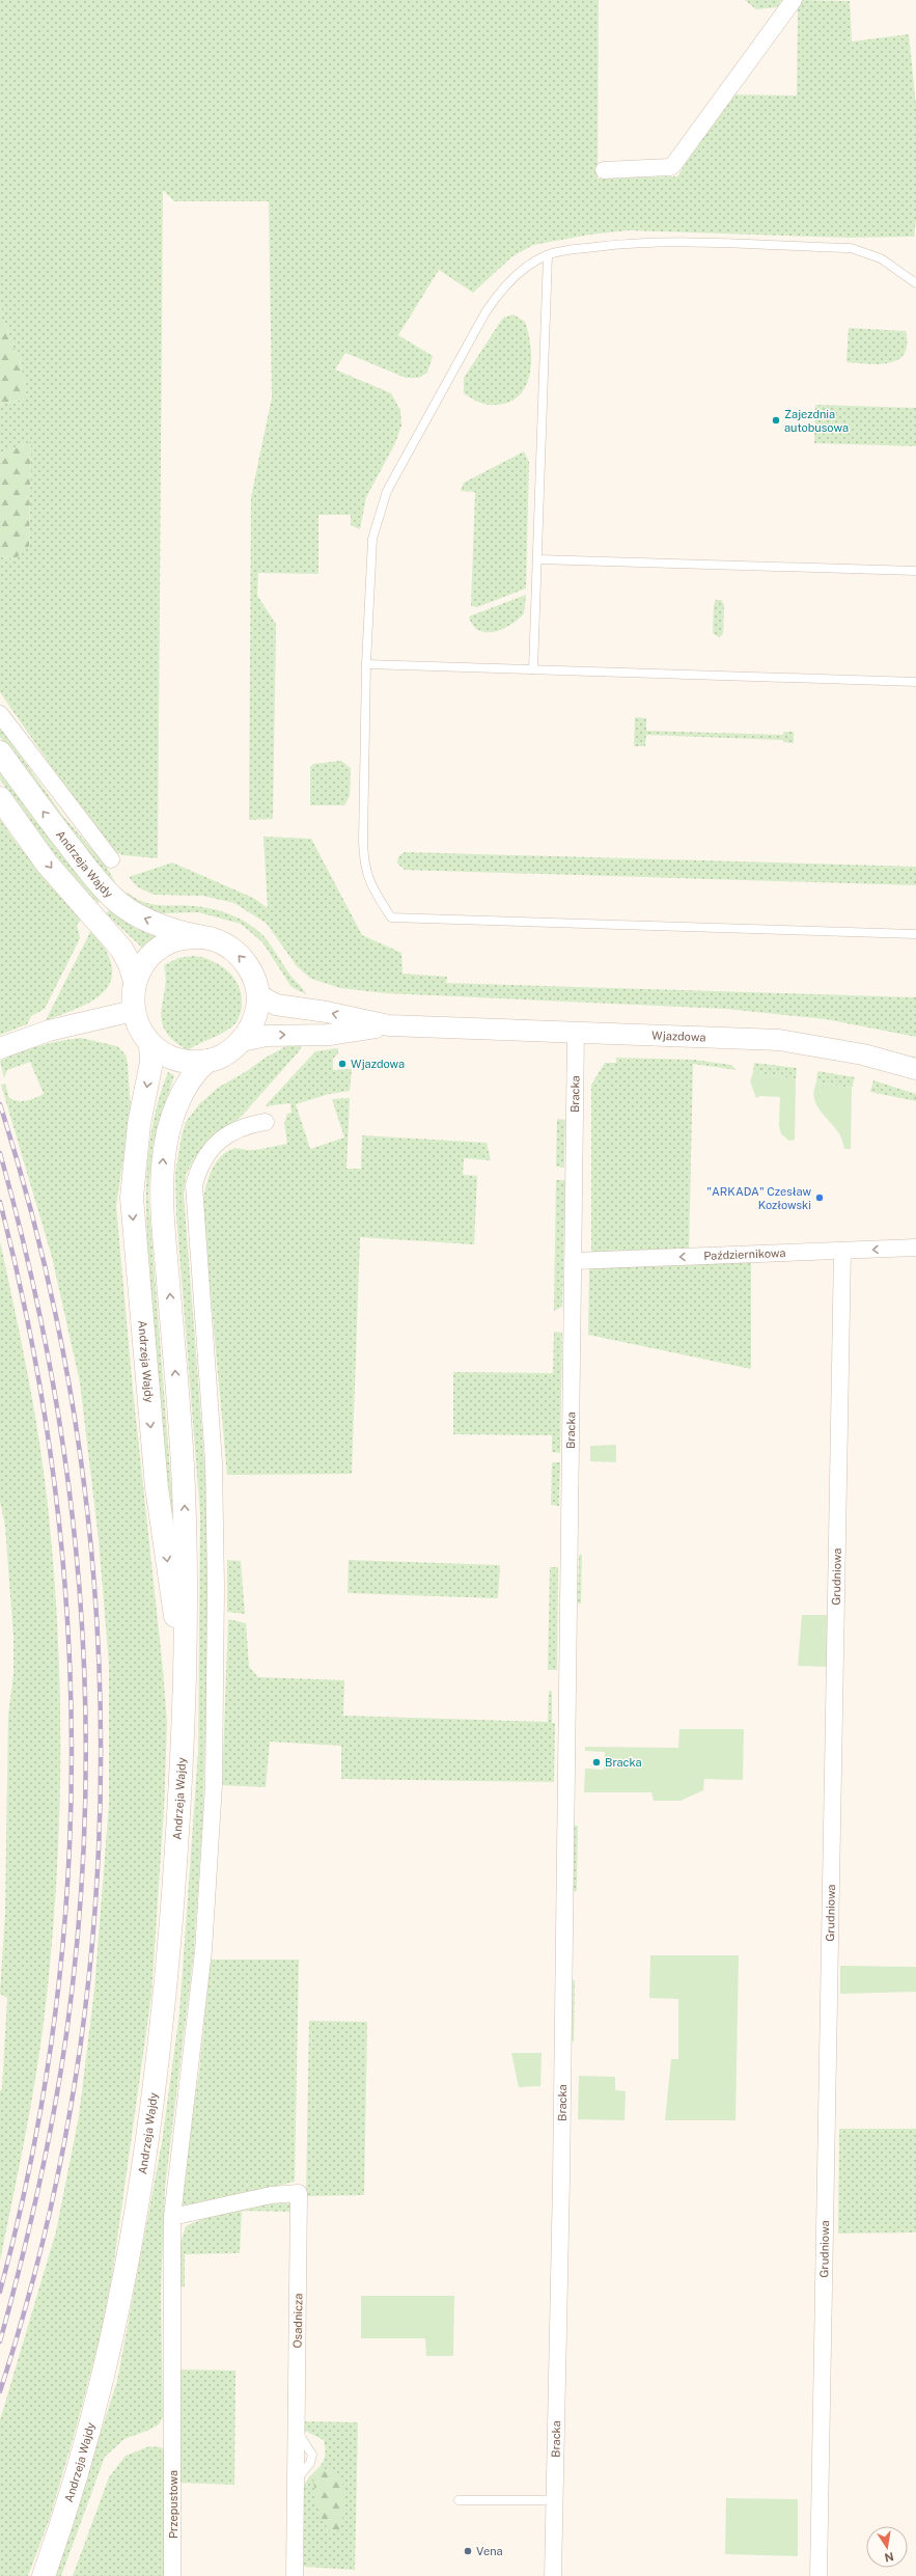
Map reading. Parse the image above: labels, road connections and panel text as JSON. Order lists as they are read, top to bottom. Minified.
{"streets":{"main road":["Andrzeja Wajdy"],"street":["Wjazdowa","Bracka","Październikowa","Grudniowa","Osadnicza","Przepustowa"]},"crossings":[["Andrzeja Wajdy","Wjazdowa"],["Wjazdowa","Bracka"],["Bracka","Październikowa"],["Październikowa","Grudniowa"],["Osadnicza","Przepustowa"]],"one_way":["Październikowa"],"places":["Zajezdnia autobusowa","Wjazdowa","\"ARKADA\" Czesław Kozłowski","Bracka","Vena"],"north":"bottom"}
